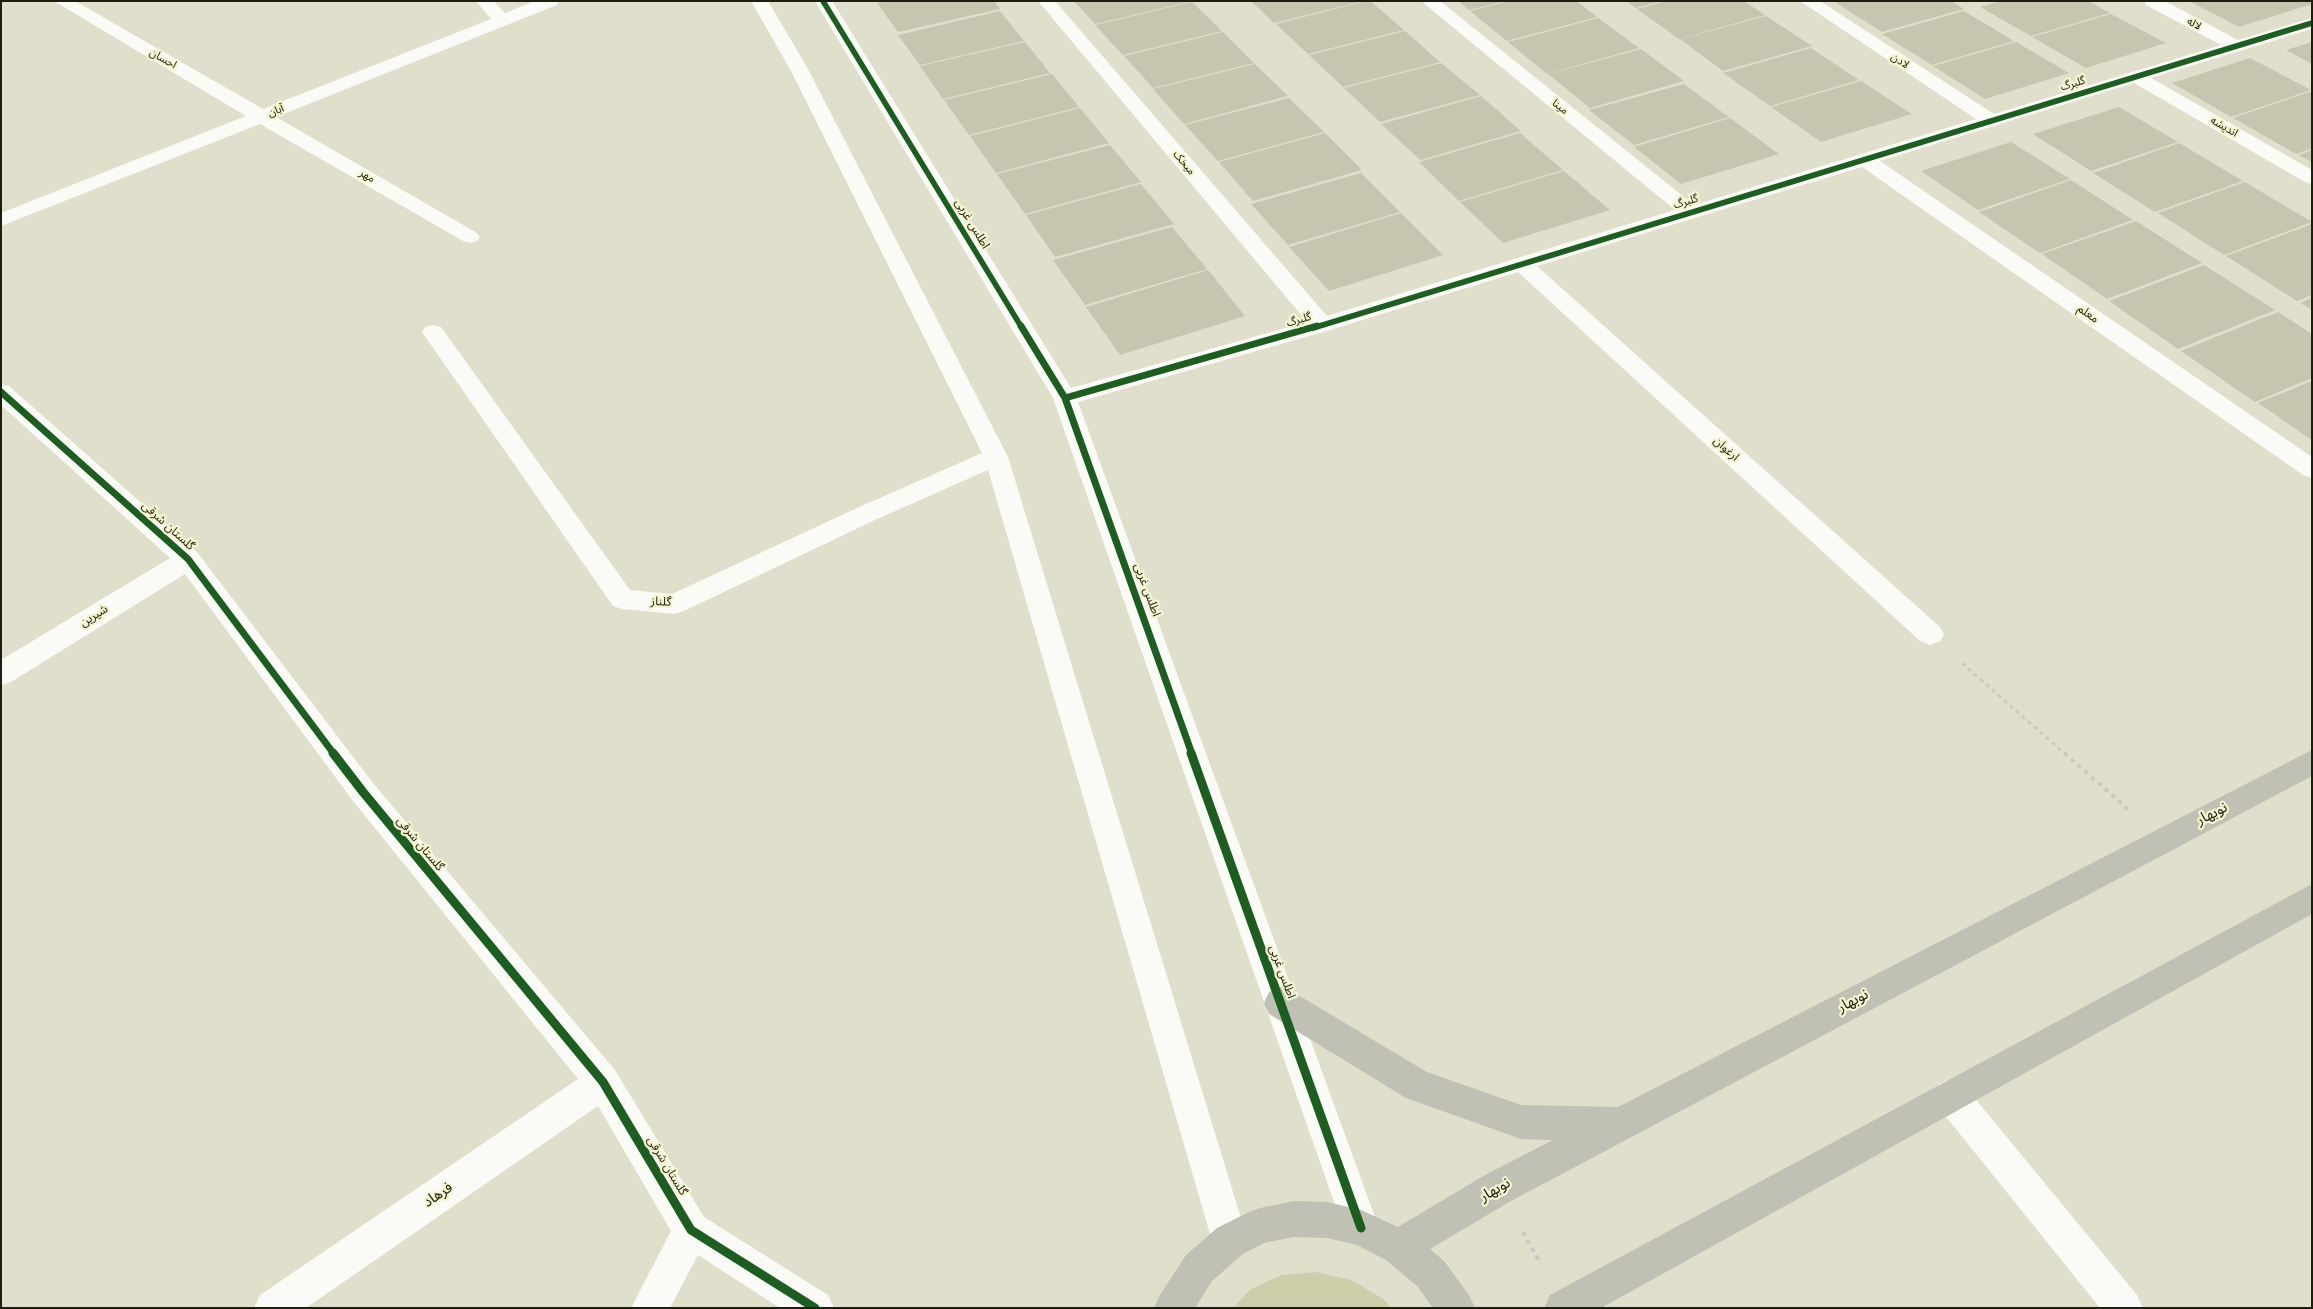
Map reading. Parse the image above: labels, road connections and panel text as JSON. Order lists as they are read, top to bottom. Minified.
{"streets":{"main road":["نوبهار"],"street":["لاله","احسان","لادن","گلبرگ","مینا","آبان","اندیشه","میخک","مهر","اطلس غربی","معلم","ارغوان","گلستان شرقی","گلناز","شیرین","فرهاد"]},"crossings":[["لاله","گلبرگ"],["احسان","آبان"],["احسان","مهر"],["لادن","گلبرگ"],["گلبرگ","مینا"],["گلبرگ","اندیشه"],["گلبرگ","میخک"],["گلبرگ","اطلس غربی"],["گلبرگ","معلم"],["گلبرگ","ارغوان"],["آبان","مهر"],["گلستان شرقی","شیرین"],["گلستان شرقی","فرهاد"]]}
